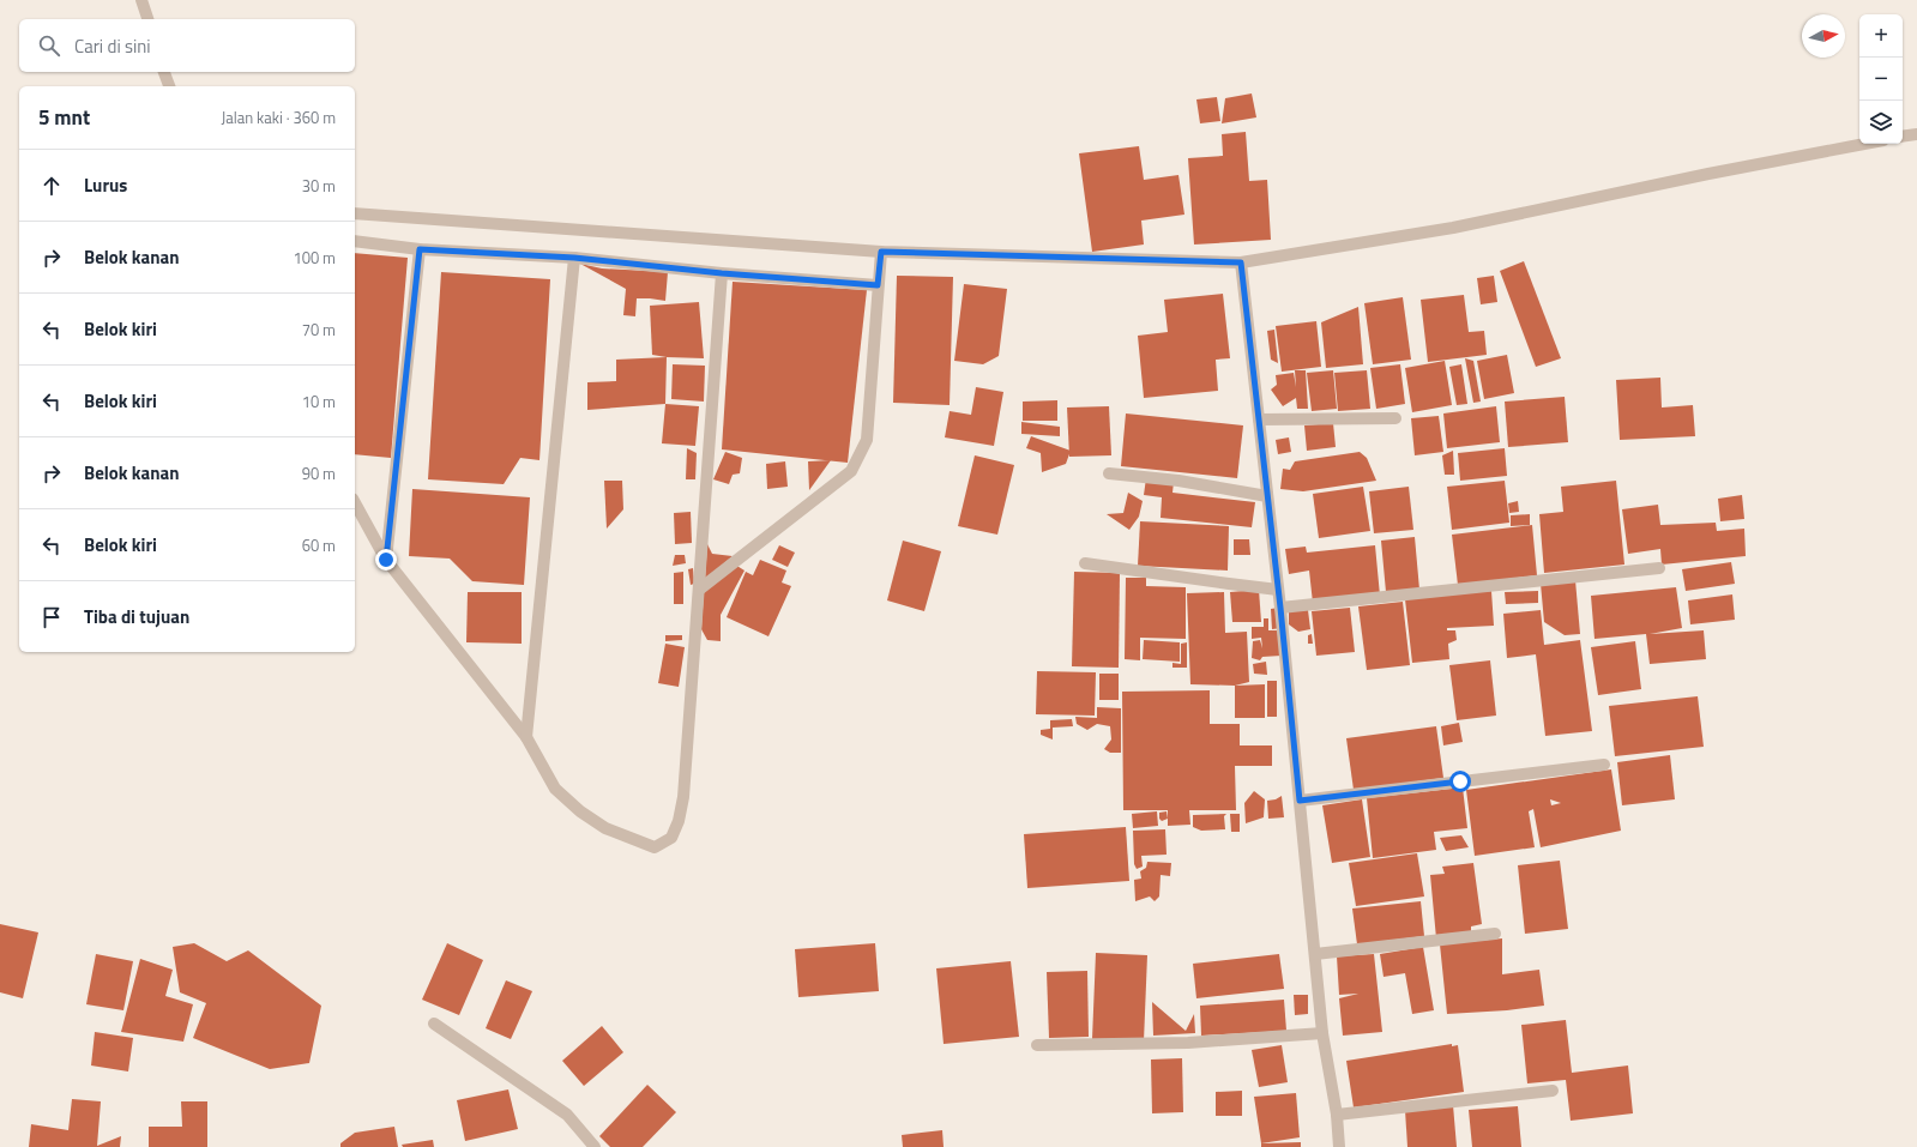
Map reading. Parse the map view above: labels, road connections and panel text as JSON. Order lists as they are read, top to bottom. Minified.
{"north":"right","page":{"map_buttons":["+","−"],"search":"Cari di sini","heading":["5 mnt","Jalan kaki · 360 m"],"list":[["Lurus","30 m"],["Belok kanan","100 m"],["Belok kiri","70 m"],["Belok kiri","10 m"],["Belok kanan","90 m"],["Belok kiri","60 m"],"Tiba di tujuan"]}}
